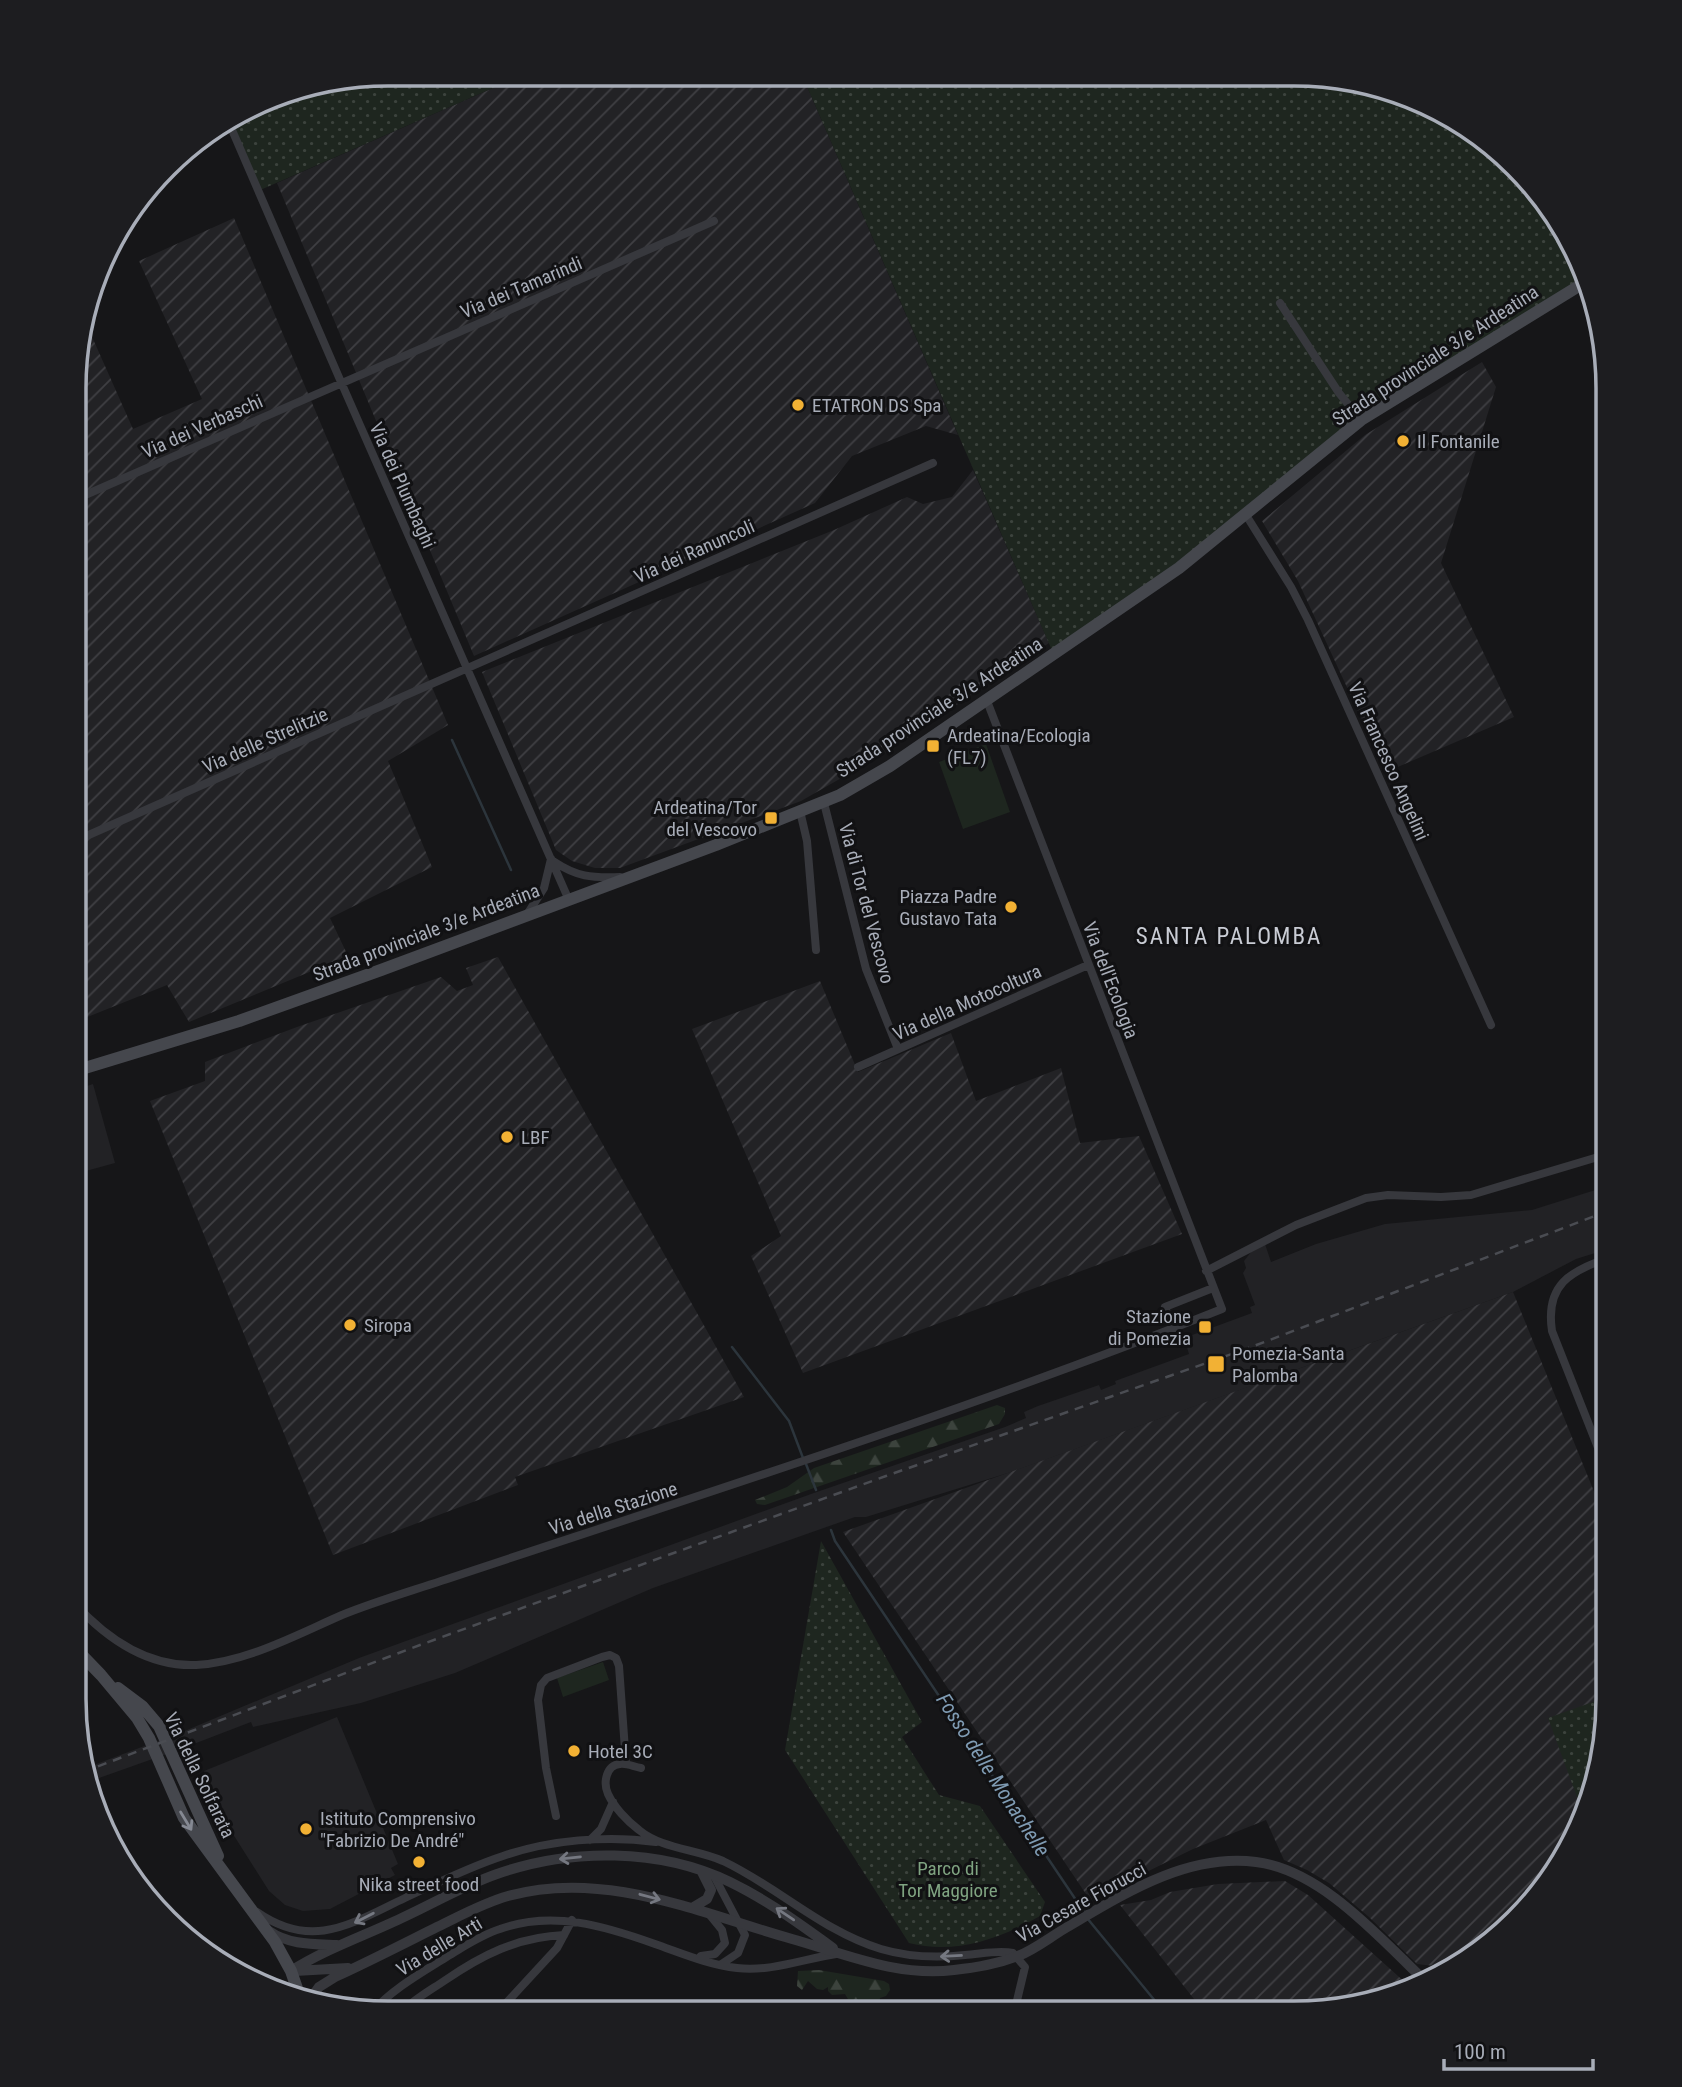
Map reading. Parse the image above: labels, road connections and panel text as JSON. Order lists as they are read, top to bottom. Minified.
{"streets":{"main road":["Strada provinciale 3/e Ardeatina","Via della Solfarata"],"street":["Via dei Tamarindi","Via dei Verbaschi","Via dei Plumbaghi","Via dei Ranuncoli","Via delle Strelitzie","Via Francesco Angelini","Via di Tor del Vescovo","Via dell'Ecologia","Via della Motocoltura","Via della Stazione","Via Cesare Fiorucci","Via delle Arti"]},"crossings":[["Via dei Tamarindi","Via dei Verbaschi"],["Via dei Tamarindi","Via dei Plumbaghi"],["Strada provinciale 3/e Ardeatina","Via dei Plumbaghi"],["Strada provinciale 3/e Ardeatina","Via Francesco Angelini"],["Strada provinciale 3/e Ardeatina","Via di Tor del Vescovo"],["Strada provinciale 3/e Ardeatina","Via dell'Ecologia"],["Via dei Verbaschi","Via dei Plumbaghi"],["Via dei Plumbaghi","Via dei Ranuncoli"],["Via dei Plumbaghi","Via delle Strelitzie"],["Via dei Ranuncoli","Via delle Strelitzie"],["Via di Tor del Vescovo","Via della Motocoltura"],["Via dell'Ecologia","Via della Motocoltura"],["Via della Solfarata","Via Cesare Fiorucci"],["Via Cesare Fiorucci","Via delle Arti"]],"districts":["SANTA PALOMBA"],"water":["Fosso delle Monachelle"],"parks":["Parco di Tor Maggiore"],"places":{"other":["ETATRON DS Spa","Il Fontanile","Piazza Padre Gustavo Tata","LBF","Siropa","Hotel 3C","Istituto Comprensivo \"Fabrizio De André\"","Nika street food"],"transit":["Ardeatina/Ecologia (FL7)","Ardeatina/Tor del Vescovo","Stazione di Pomezia","Pomezia-Santa Palomba"]},"scale_bar":"100 m"}
